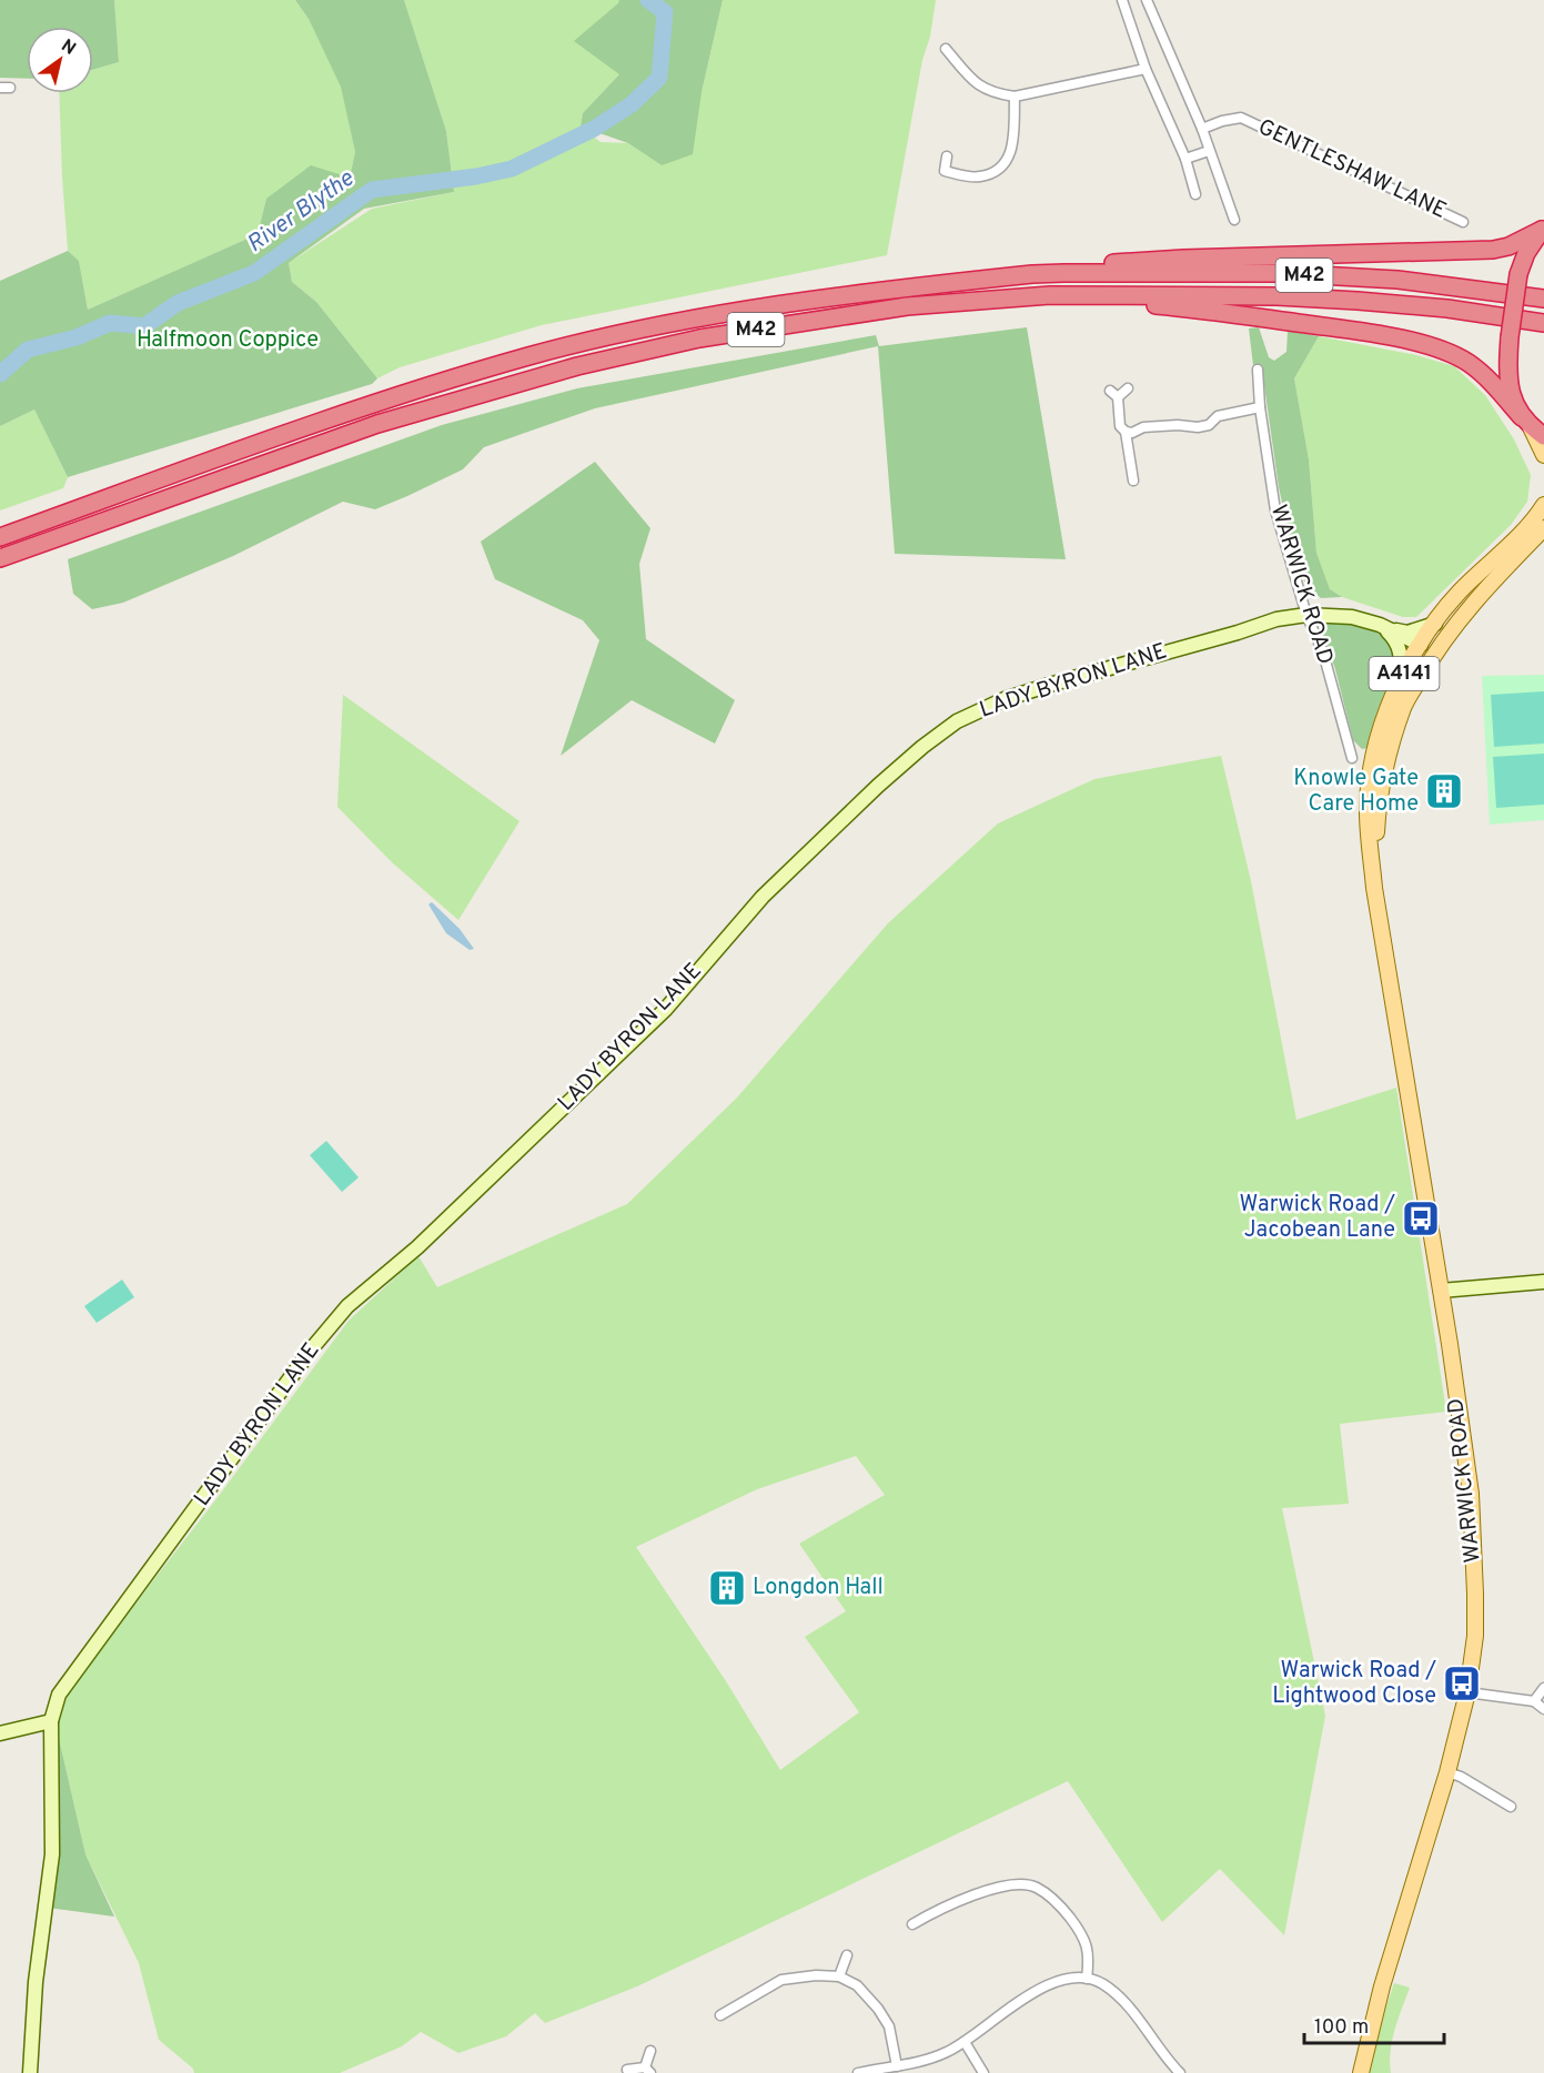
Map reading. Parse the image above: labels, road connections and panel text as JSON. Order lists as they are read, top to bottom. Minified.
{"streets":{"highway":["M42"],"main road":["WARWICK ROAD","A4141"],"street":["GENTLESHAW LANE","LADY BYRON LANE"]},"crossings":[["WARWICK ROAD","A4141"],["WARWICK ROAD","LADY BYRON LANE"],["A4141","LADY BYRON LANE"]],"water":["River Blythe"],"parks":["Halfmoon Coppice"],"places":{"building":["Knowle Gate Care Home","Longdon Hall"],"bus stop":["Warwick Road / Jacobean Lane","Warwick Road / Lightwood Close"]},"scale_bar":"100 m","north":"top right"}
